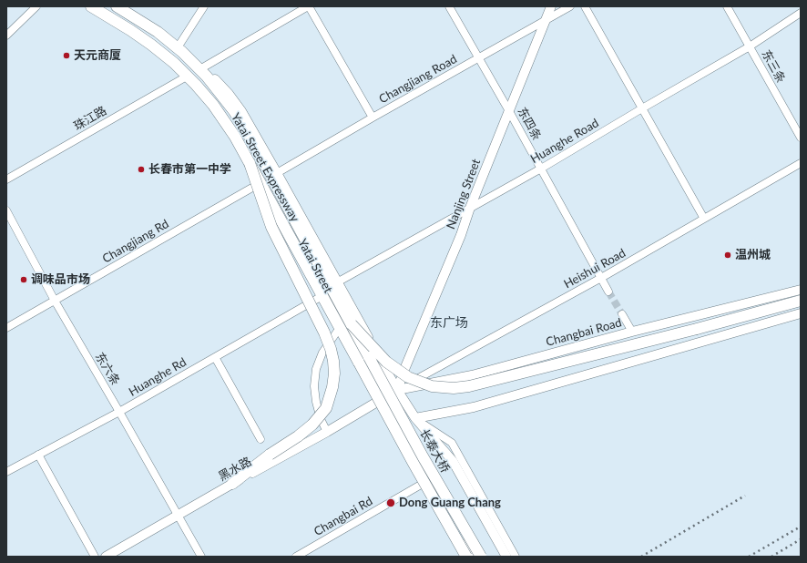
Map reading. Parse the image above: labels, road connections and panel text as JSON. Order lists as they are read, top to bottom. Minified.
{"streets":{"highway":["Yatai Street Expressway","长泰大桥"],"main road":["Nanjing Street","Yatai Street","Changbai Road","黑水路"],"street":["东三条","Changjiang Road","珠江路","东四条","Huanghe Road","Changjiang Rd","Heishui Road","东六条","Huanghe Rd","Changbai Rd"]},"crossings":[["东三条","Huanghe Road"],["Changjiang Road","东四条"],["Changjiang Road","Nanjing Street"],["Changjiang Road","Yatai Street"],["珠江路","Yatai Street"],["东四条","Huanghe Road"],["东四条","Nanjing Street"],["东四条","Heishui Road"],["Huanghe Road","Nanjing Street"],["Huanghe Road","Yatai Street"],["Yatai Street Expressway","长泰大桥"],["Nanjing Street","Yatai Street"],["Nanjing Street","Heishui Road"],["Nanjing Street","Changbai Road"],["Changjiang Rd","Yatai Street"],["Changjiang Rd","东六条"],["Yatai Street","Heishui Road"],["Yatai Street","Changbai Road"],["Yatai Street","Huanghe Rd"],["Yatai Street","黑水路"],["Heishui Road","Changbai Road"],["Changbai Road","黑水路"],["东六条","Huanghe Rd"],["东六条","黑水路"]],"districts":["东广场"],"places":["天元商厦","长春市第一中学","温州城","调味品市场","Dong Guang Chang"]}
